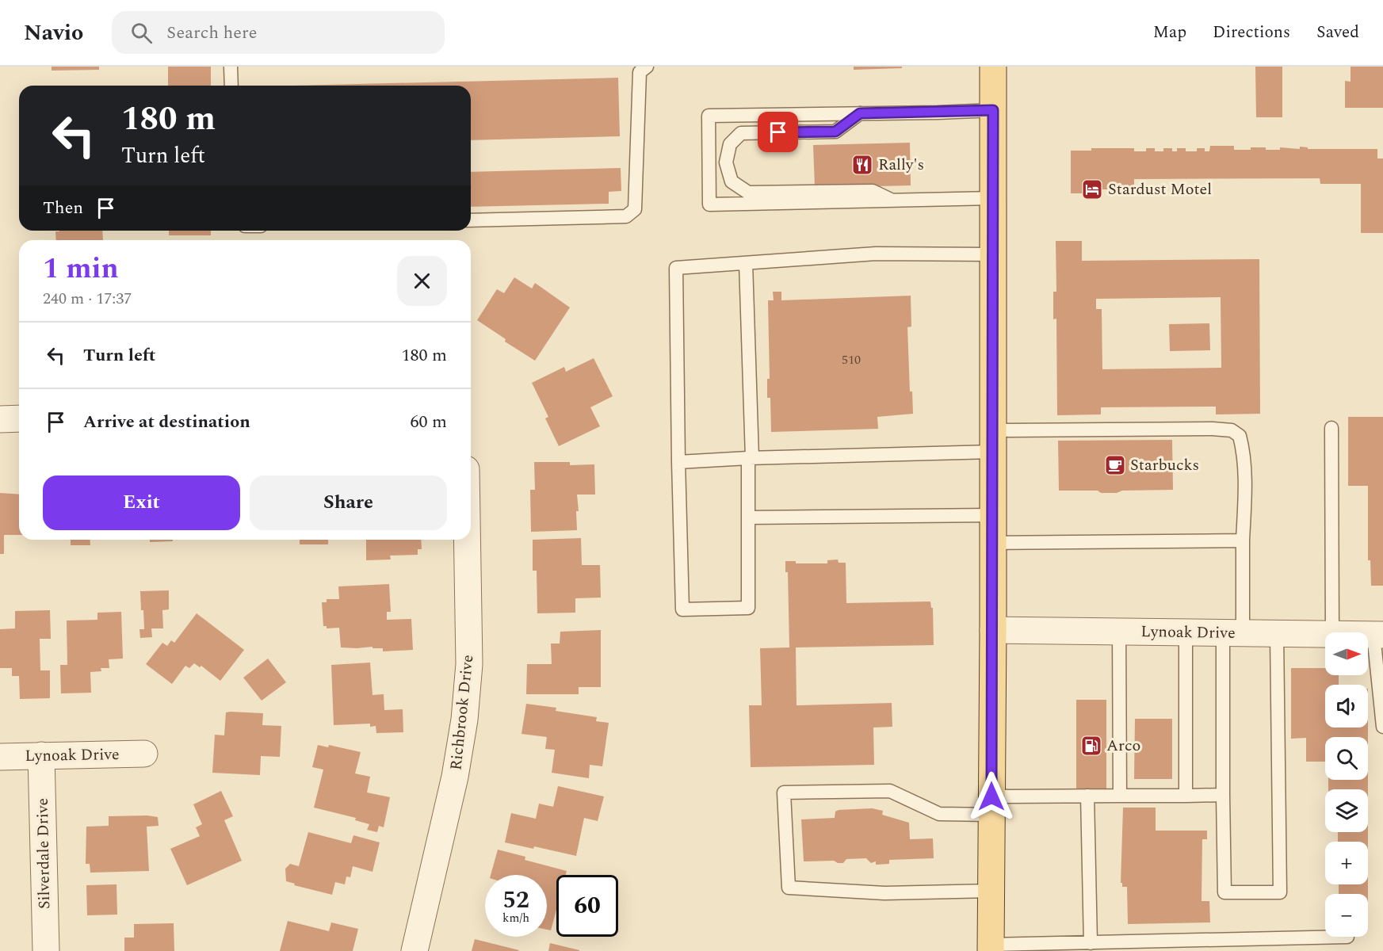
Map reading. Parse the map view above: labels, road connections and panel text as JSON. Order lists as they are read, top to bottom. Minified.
{"streets":{"street":["Lynoak Drive","Richbrook Drive","Silverdale Drive"]},"crossings":[["Lynoak Drive","Silverdale Drive"]],"places":{"restaurant":["Rally's"],"hotel":["Stardust Motel"],"cafe":["Starbucks"],"fuel station":["Arco"]},"house_numbers":["510"],"north":"right","page":{"header":"Navio","search":"Search here","nav":["Map","Directions","Saved"],"turn":["180 m","Turn left"],"then":"Then","heading":["1 min","240 m · 17:37"],"list":[{"name":"Turn left","value":"180 m"},{"name":"Arrive at destination","value":"60 m"}],"buttons":["Exit","Share"],"map_buttons":["+","−"],"speed":"52 km/h","limit":"60"}}
